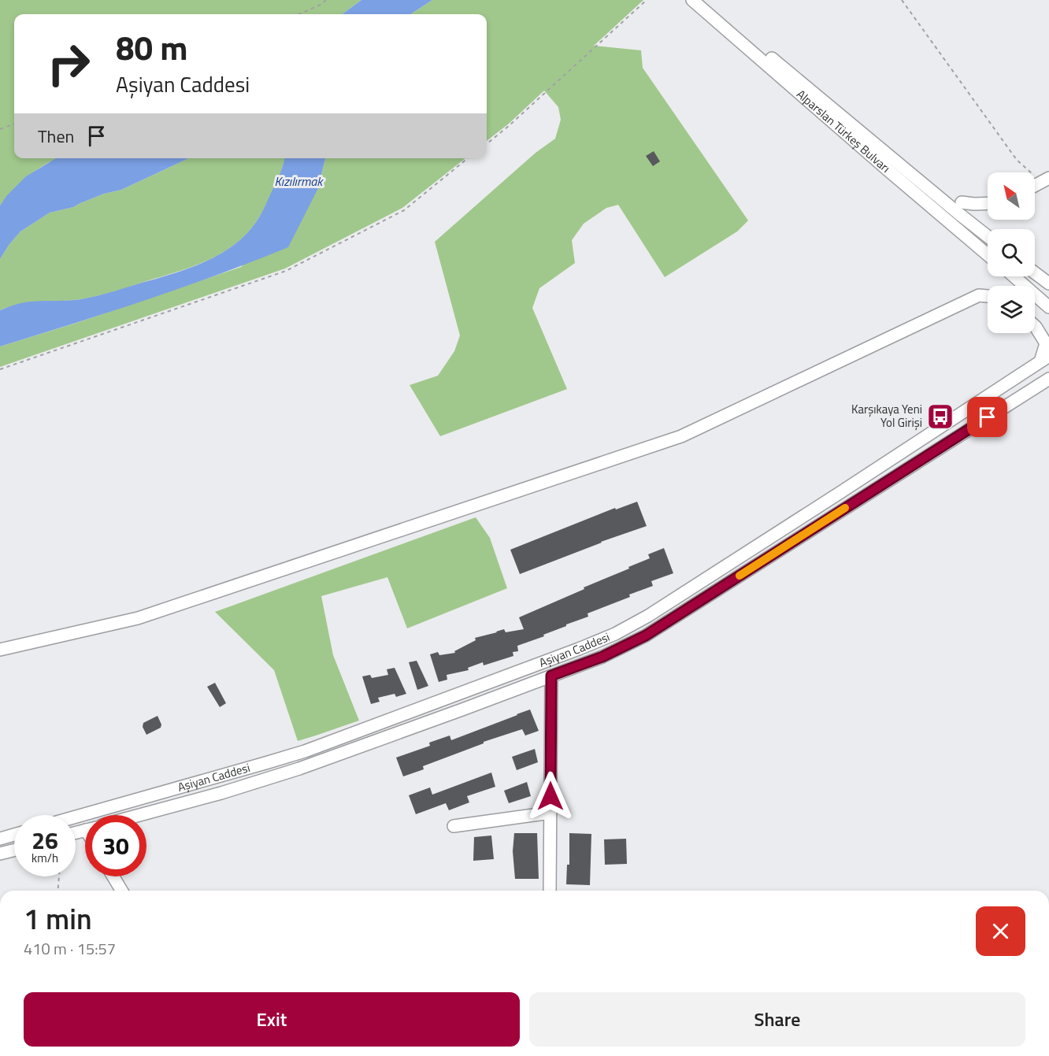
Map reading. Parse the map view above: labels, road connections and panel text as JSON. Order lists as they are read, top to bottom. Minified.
{"streets":{"street":["Alparslan Türkeş Bulvarı","Aşiyan Caddesi"]},"water":["Kızılırmak"],"places":{"bus stop":["Karşıkaya Yeni Yol Girişi"]},"north":"top left","page":{"turn":["80 m","Aşiyan Caddesi"],"then":"Then","speed":"26 km/h","limit":"30","heading":["1 min","410 m · 15:57"],"buttons":["Exit","Share"]}}
